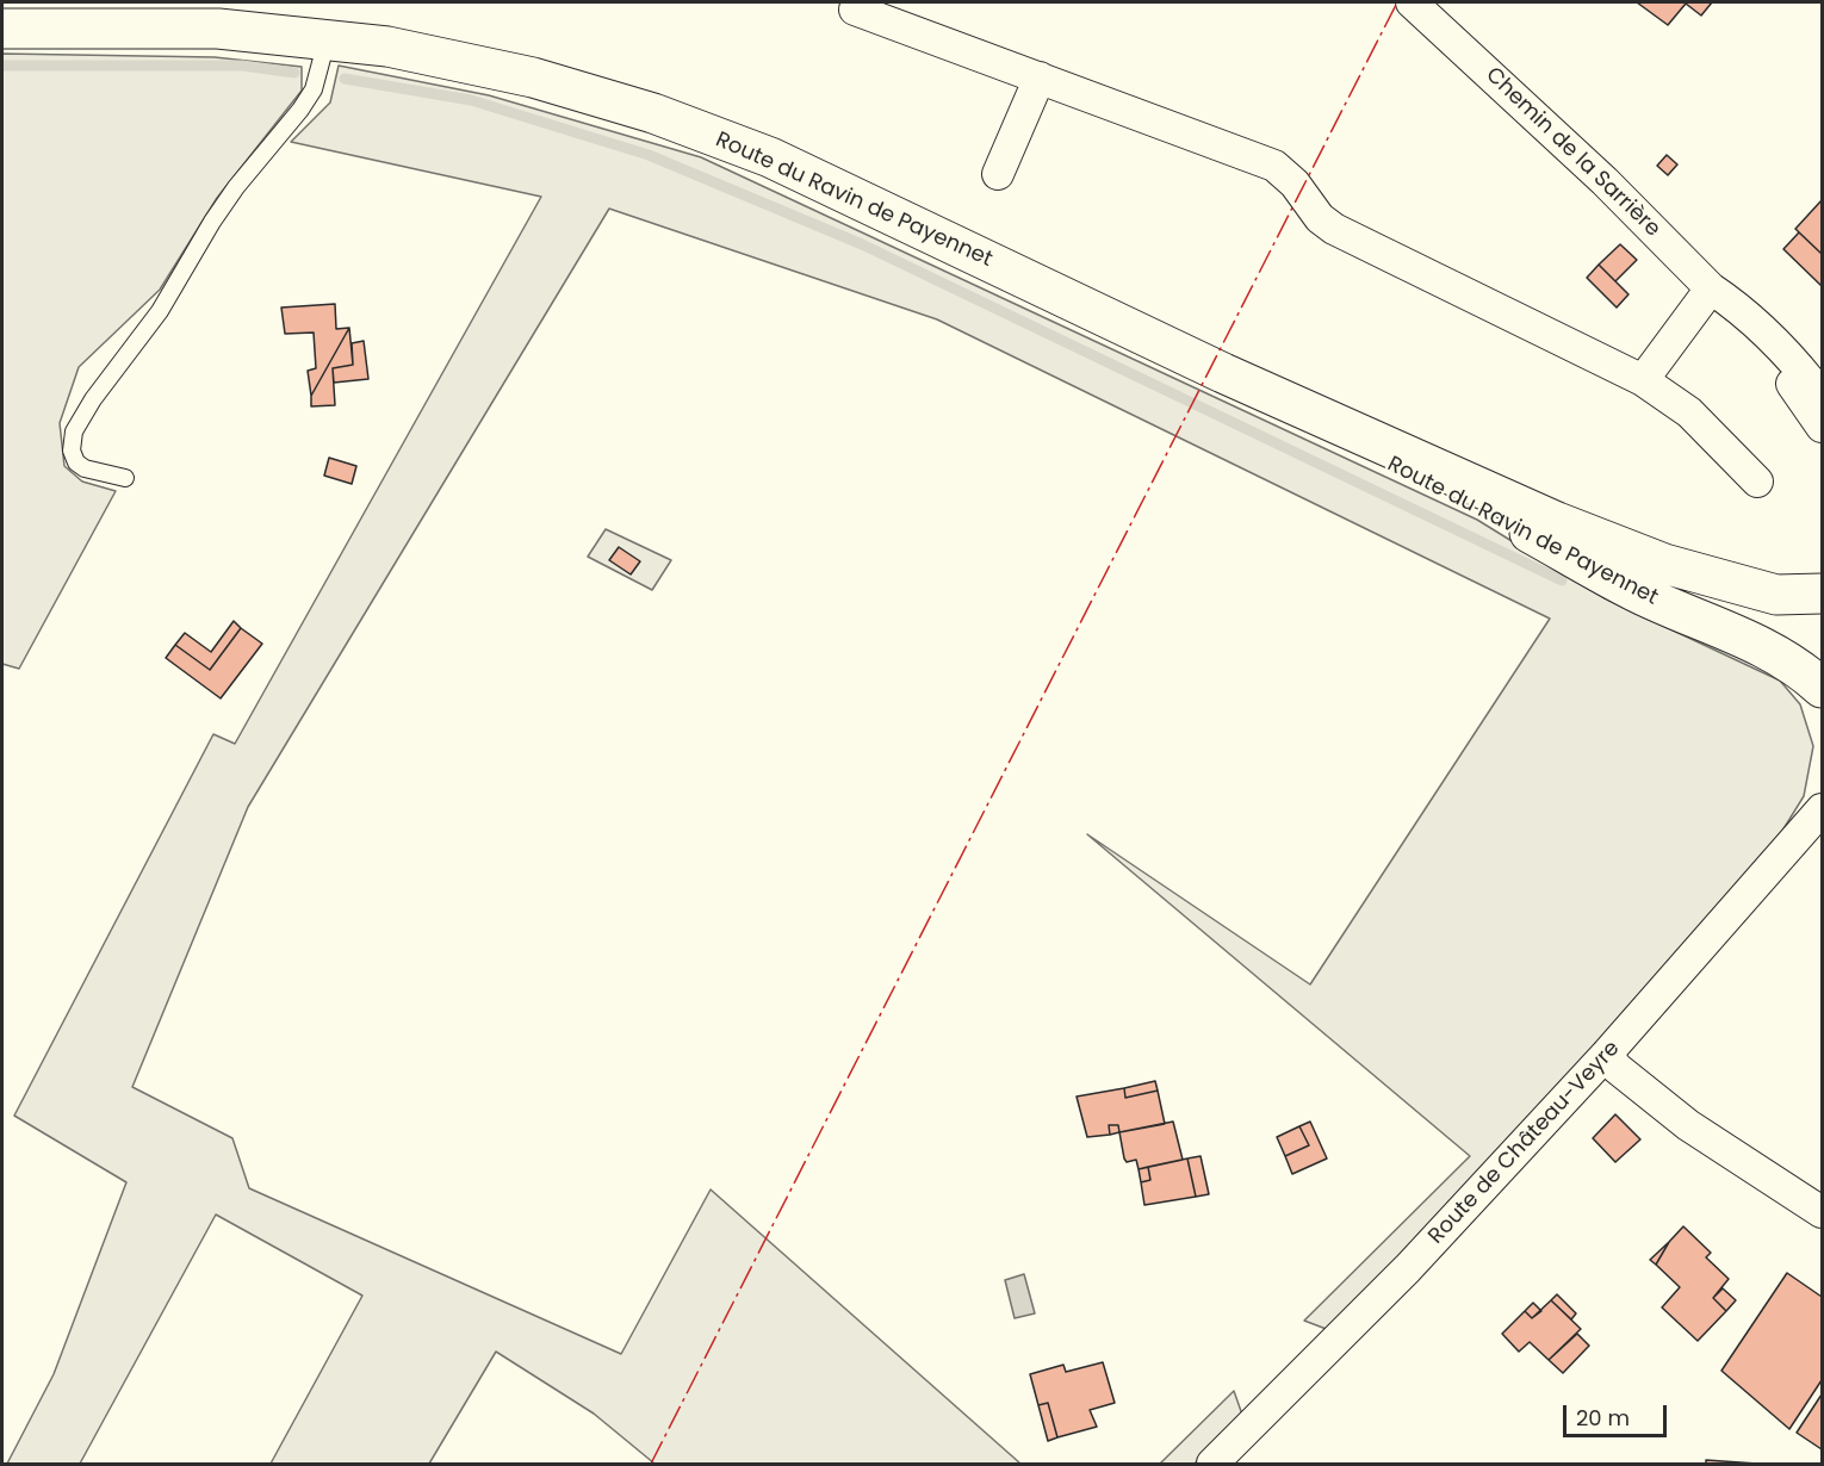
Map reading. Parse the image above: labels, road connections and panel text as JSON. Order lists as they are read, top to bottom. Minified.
{"streets":{"street":["Chemin de la Sarrière","Route du Ravin de Payennet","Route de Château-Veyre"]},"scale_bar":"20 m"}
